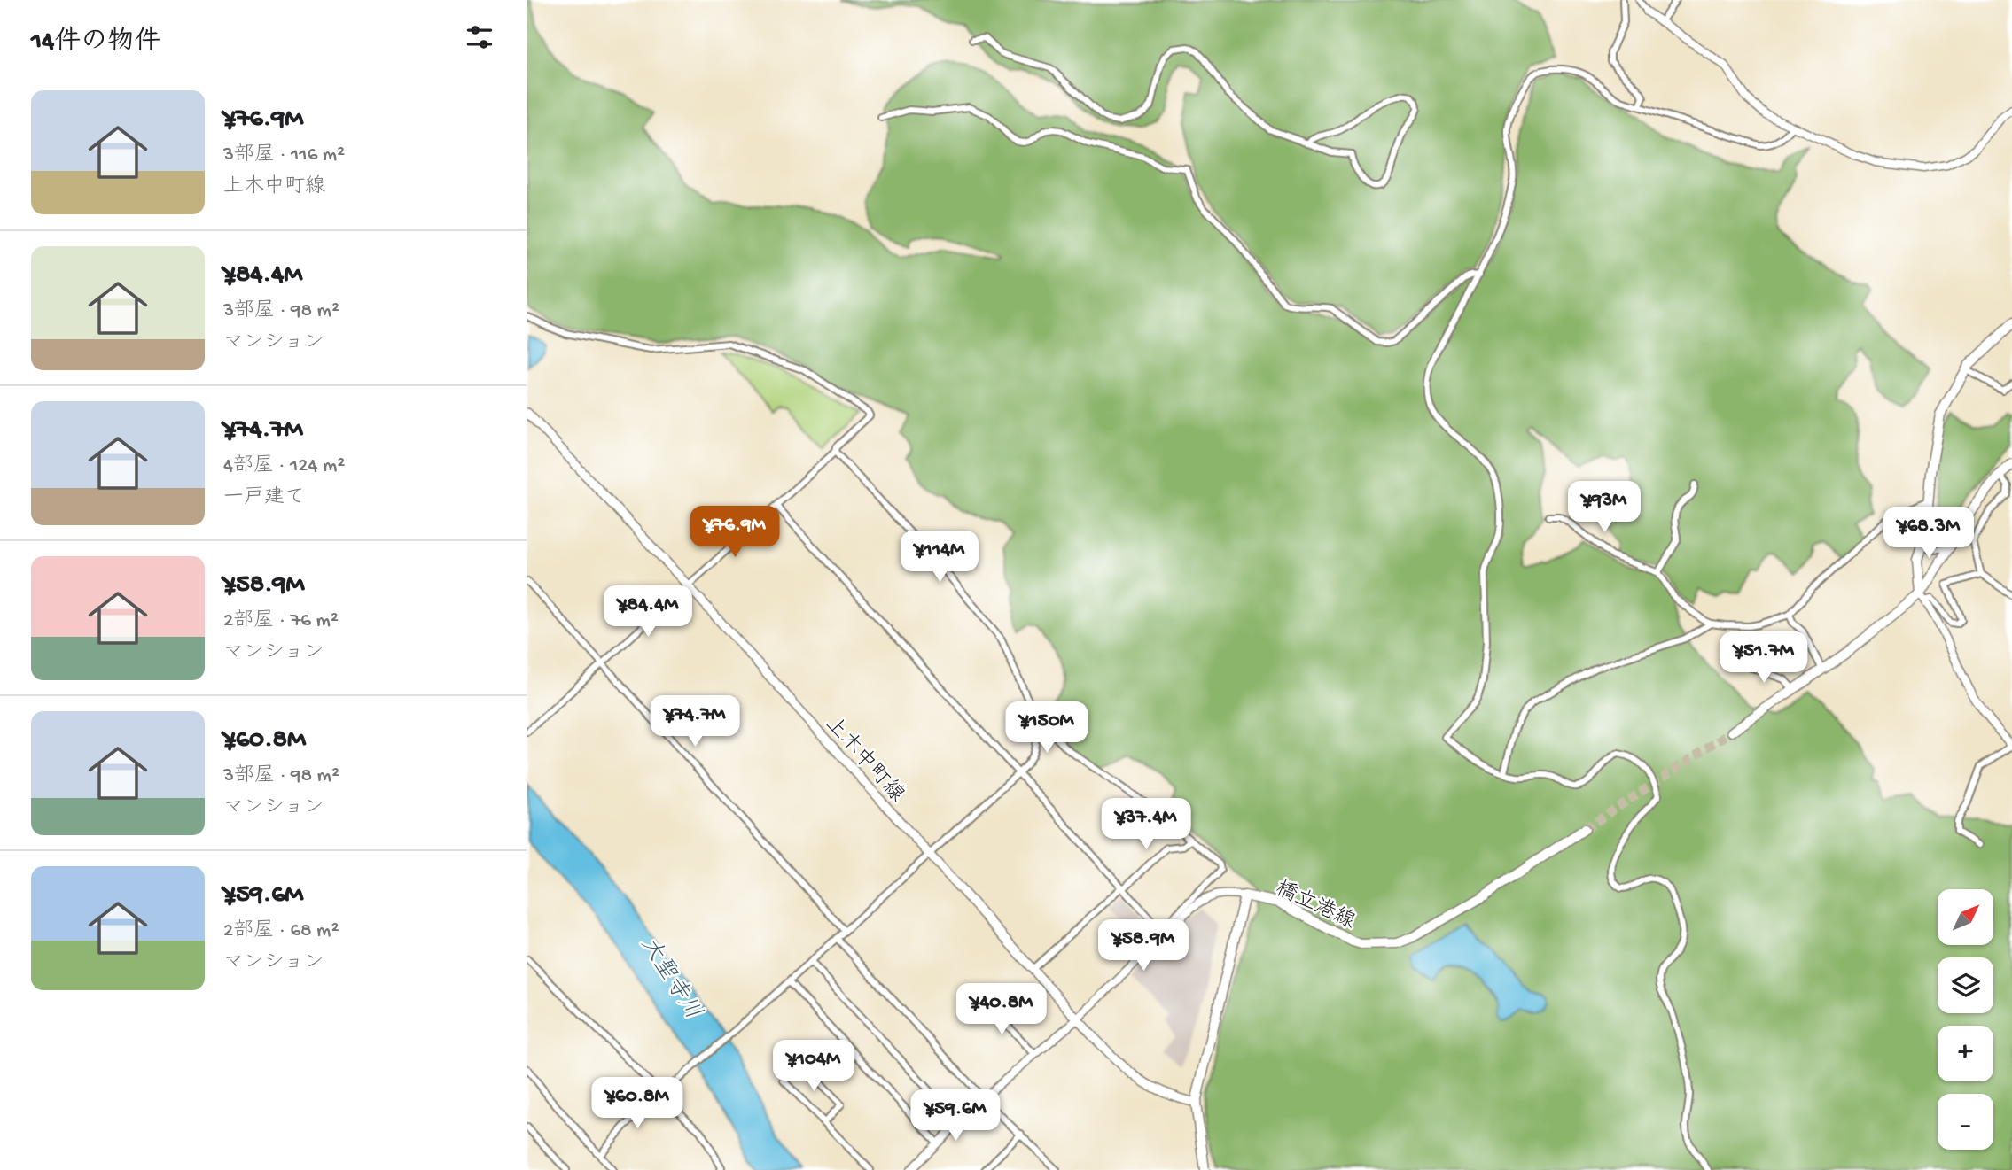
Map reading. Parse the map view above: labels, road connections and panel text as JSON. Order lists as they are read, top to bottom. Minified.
{"streets":{"main road":["上木中町線","橋立港線"]},"crossings":[["上木中町線","橋立港線"]],"water":["大聖寺川"],"north":"top right","page":{"heading":"14件の物件","list":[{"name":"¥76.9M","note":"3部屋 · 116 m² · 上木中町線"},{"name":"¥84.4M","note":"3部屋 · 98 m² · マンション"},{"name":"¥74.7M","note":"4部屋 · 124 m² · 一戸建て"},{"name":"¥58.9M","note":"2部屋 · 76 m² · マンション"},{"name":"¥60.8M","note":"3部屋 · 98 m² · マンション"},{"name":"¥59.6M","note":"2部屋 · 68 m² · マンション"}],"price":["¥93M","¥76.9M","¥68.3M","¥114M","¥84.4M","¥51.7M","¥74.7M","¥150M","¥37.4M","¥58.9M","¥40.8M","¥104M","¥60.8M","¥59.6M"],"map_buttons":["+","−"]}}
